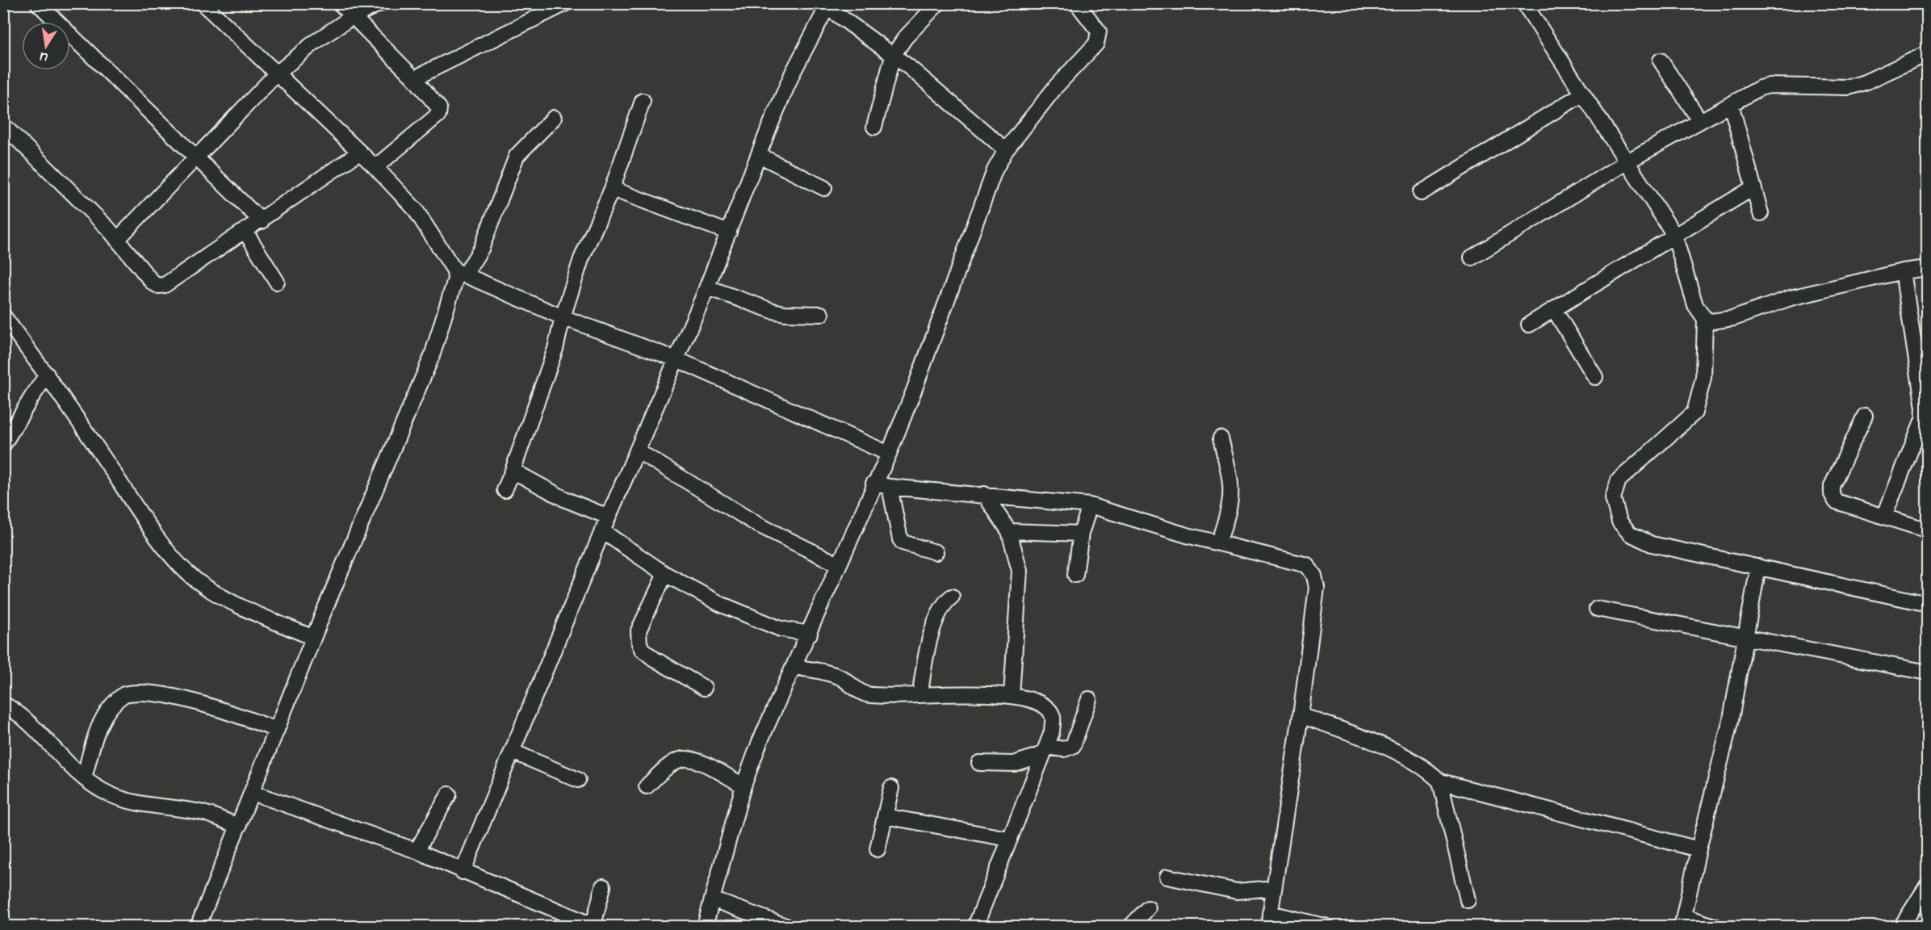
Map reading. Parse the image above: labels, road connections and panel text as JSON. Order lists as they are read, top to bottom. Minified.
{"north":"bottom"}
